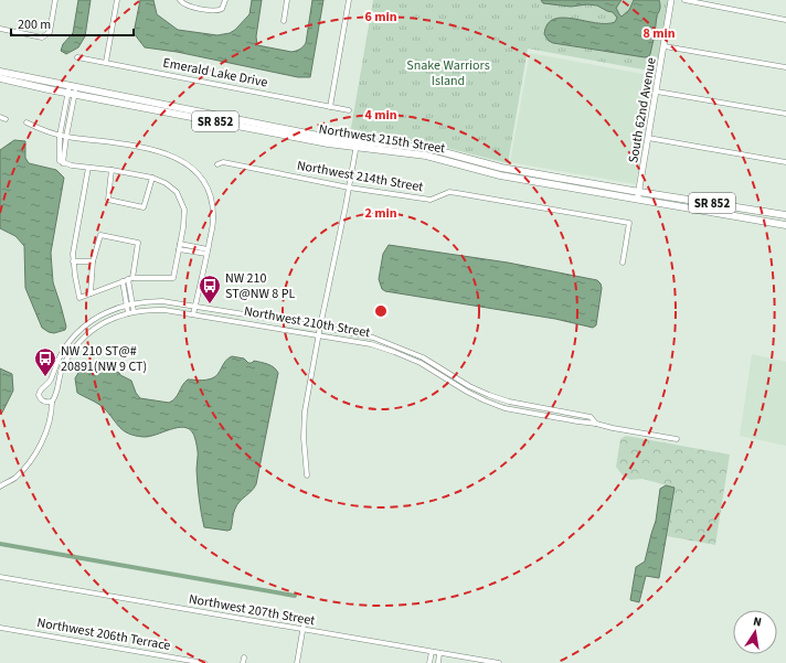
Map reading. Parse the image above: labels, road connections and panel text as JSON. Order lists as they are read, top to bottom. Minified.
{"streets":{"main road":["SR 852","Northwest 215th Street"],"street":["Emerald Lake Drive","South 62nd Avenue","Northwest 214th Street","Northwest 210th Street","Northwest 207th Street","Northwest 206th Terrace"]},"crossings":[["South 62nd Avenue","Northwest 215th Street"]],"parks":["Snake Warriors Island"],"places":{"bus stop":["NW 210 ST@NW 8 PL","NW 210 ST@# 20891(NW 9 CT)"]},"scale_bar":"200 m","north":"top","rings":["6 min","8 min","4 min","2 min"]}
